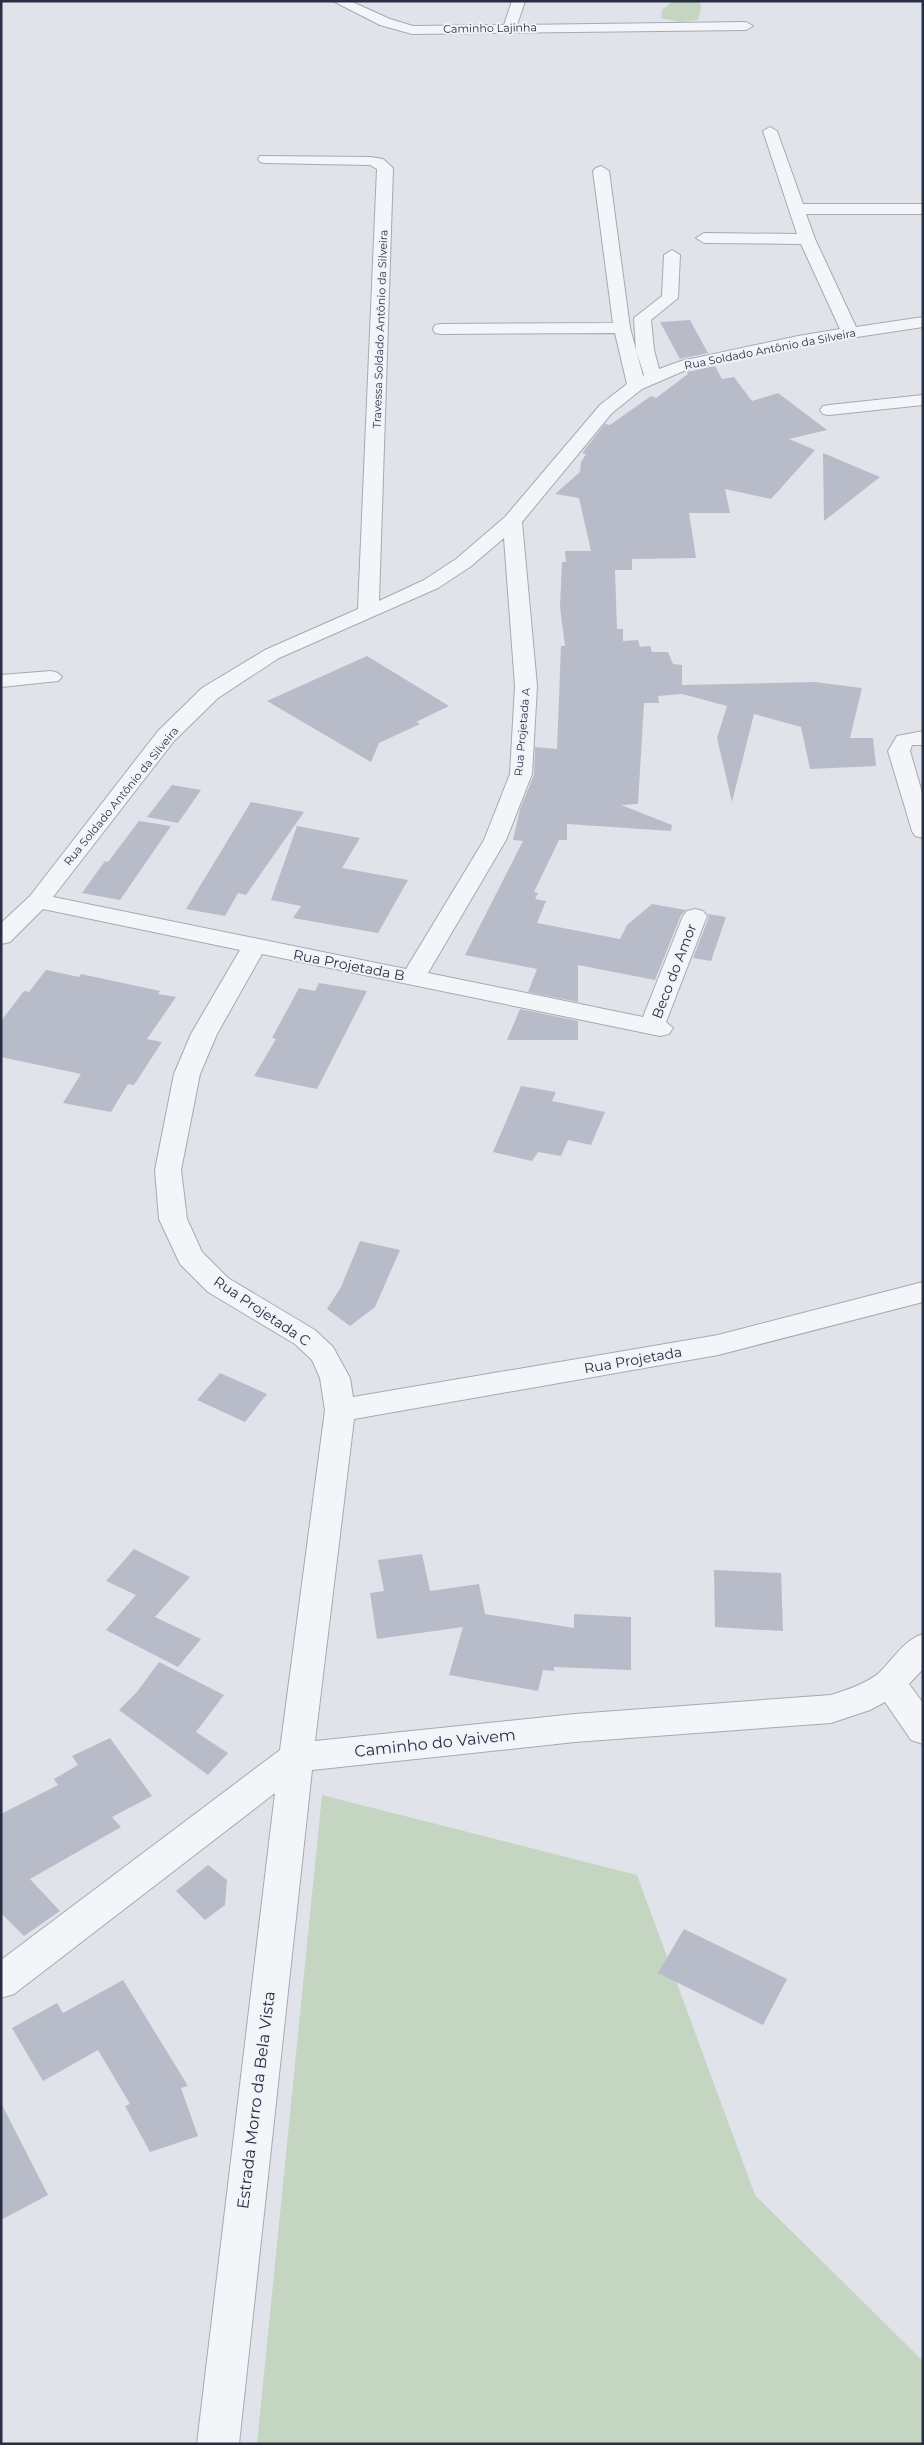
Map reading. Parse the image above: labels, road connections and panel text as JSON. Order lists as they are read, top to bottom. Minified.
{"streets":{"street":["Caminho Lajinha","Travessa Soldado Antônio da Silveira","Rua Soldado Antônio da Silveira","Rua Projetada A","Rua Projetada B","Beco do Amor","Rua Projetada C","Rua Projetada","Caminho do Vaivem","Estrada Morro da Bela Vista"]},"crossings":[["Travessa Soldado Antônio da Silveira","Rua Soldado Antônio da Silveira"],["Rua Soldado Antônio da Silveira","Rua Projetada A"],["Rua Soldado Antônio da Silveira","Rua Projetada B"],["Rua Projetada A","Rua Projetada B"],["Rua Projetada B","Beco do Amor"],["Rua Projetada B","Rua Projetada C"],["Rua Projetada C","Rua Projetada"],["Rua Projetada C","Caminho do Vaivem"],["Rua Projetada C","Estrada Morro da Bela Vista"],["Caminho do Vaivem","Estrada Morro da Bela Vista"]]}
